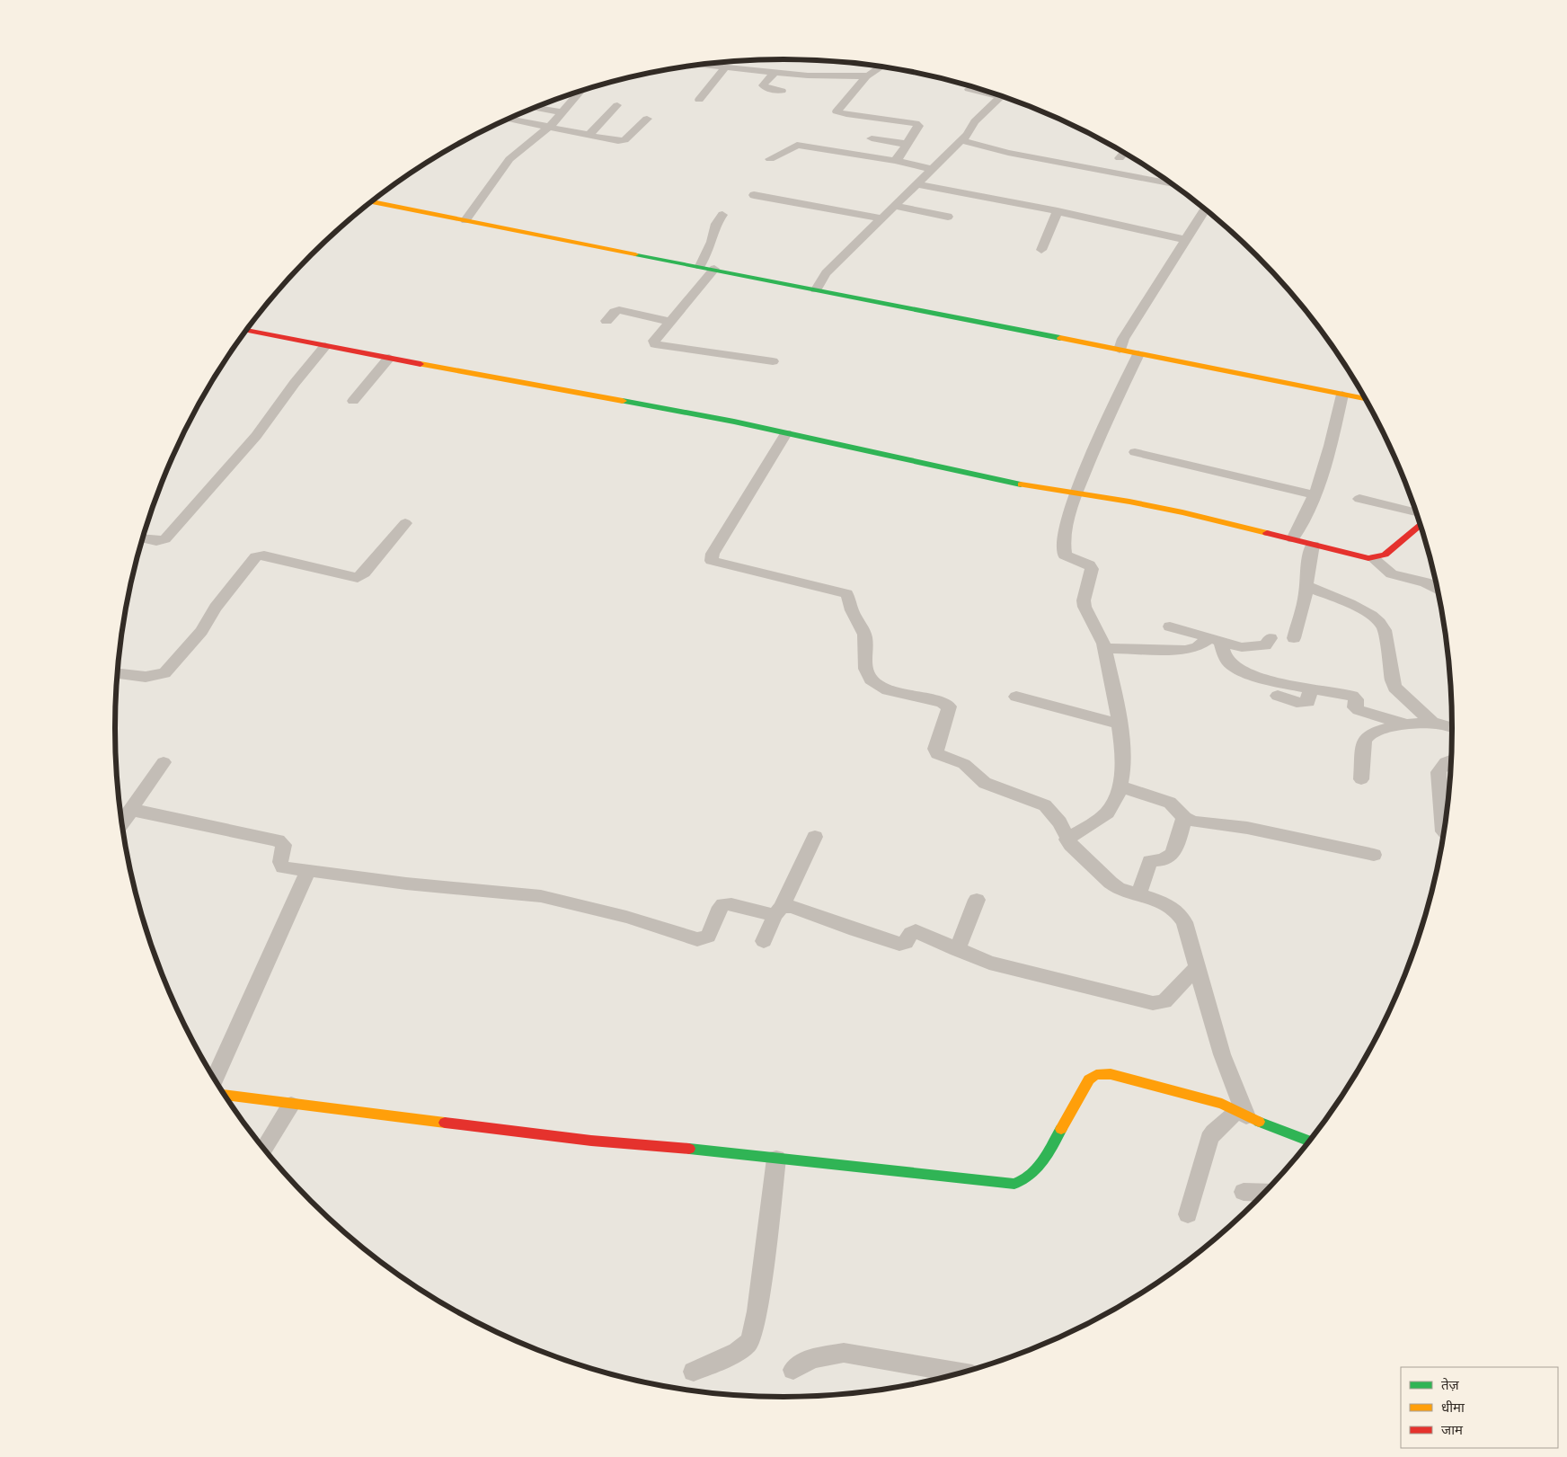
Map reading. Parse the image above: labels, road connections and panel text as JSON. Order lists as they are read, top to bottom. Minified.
{"legend":["तेज़","धीमा","जाम"]}
